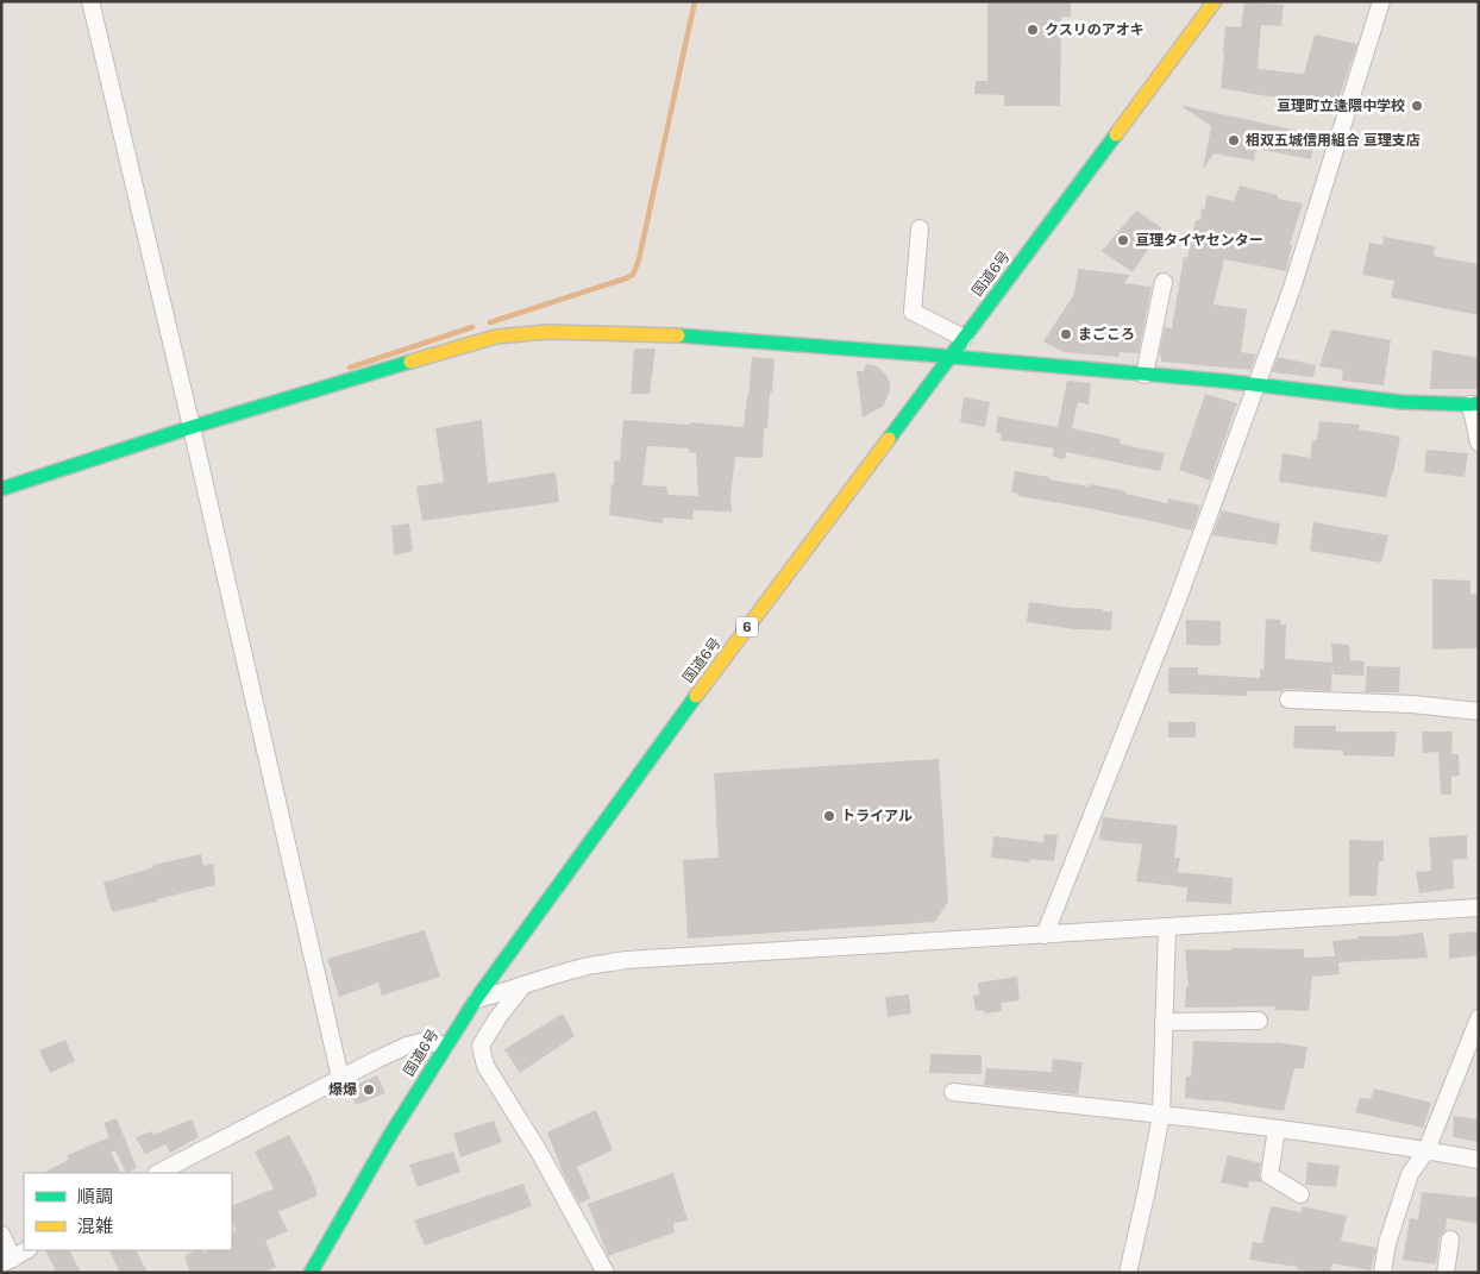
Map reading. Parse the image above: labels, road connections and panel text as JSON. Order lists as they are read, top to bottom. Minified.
{"streets":{"main road":["国道6号","6"]},"places":["クスリのアオキ","亘理町立逢隈中学校","相双五城信用組合 亘理支店","亘理タイヤセンター","まごころ","トライアル","爆爆"],"legend":["順調","混雑"]}
